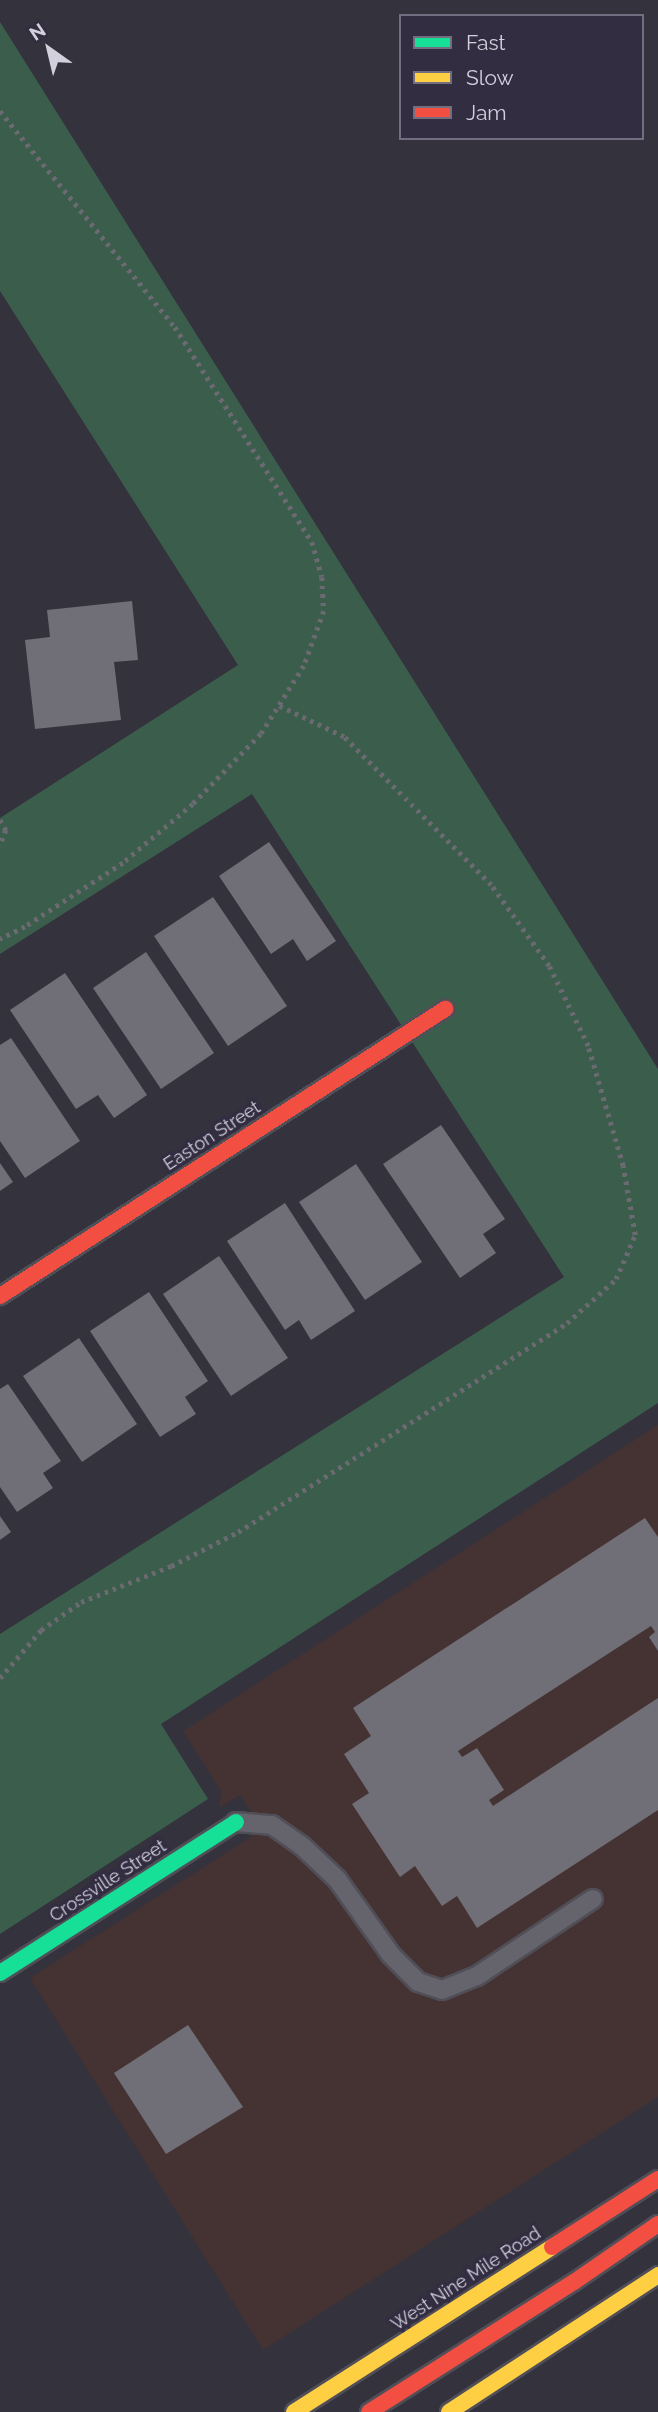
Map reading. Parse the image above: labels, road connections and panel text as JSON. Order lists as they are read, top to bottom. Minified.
{"streets":{"main road":["Easton Street","Crossville Street","West Nine Mile Road"]},"legend":["Fast","Slow","Jam"],"north":"top left"}
